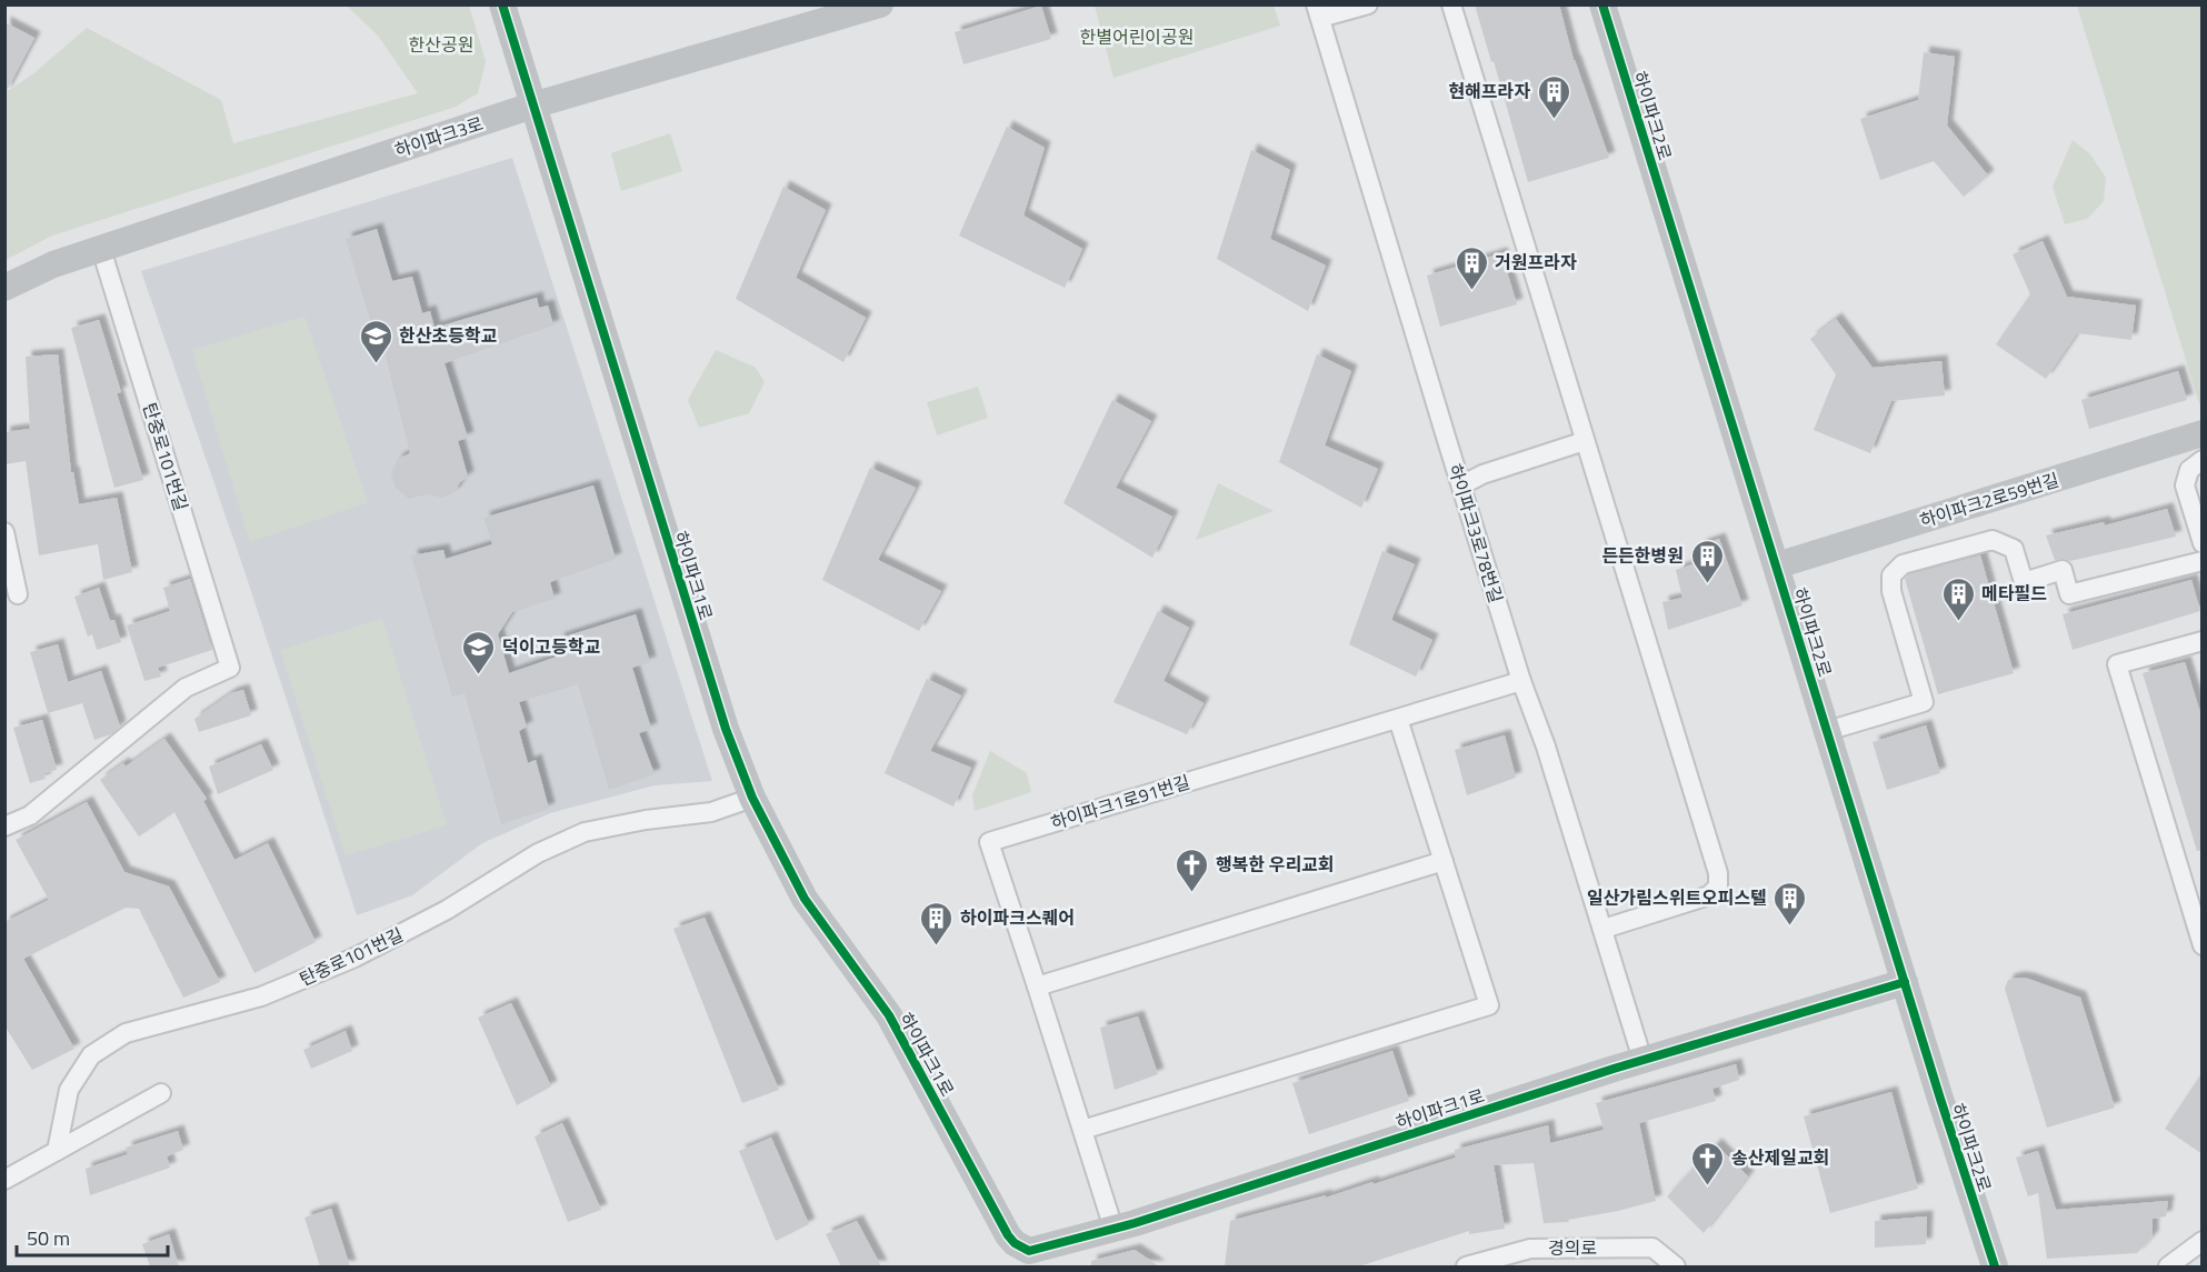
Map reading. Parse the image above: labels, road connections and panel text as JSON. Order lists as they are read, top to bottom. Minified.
{"streets":{"street":["하이파크2로","하이파크3로","탄중로101번길","하이파크2로59번길","하이파크3로78번길","하이파크1로","하이파크1로91번길","경의로"]},"crossings":[["하이파크2로","하이파크2로59번길"],["하이파크2로","하이파크1로"],["하이파크3로","탄중로101번길"],["하이파크3로","하이파크1로"],["탄중로101번길","하이파크1로"],["하이파크3로78번길","하이파크1로"],["하이파크3로78번길","하이파크1로91번길"],["하이파크1로","하이파크1로91번길"]],"parks":["한별어린이공원","한산공원"],"places":{"building":["현해프라자","거원프라자","든든한병원","메타필드","일산가림스위트오피스텔","하이파크스퀘어"],"school or university":["한산초등학교","덕이고등학교"],"church":["행복한 우리교회","송산제일교회"]},"scale_bar":"50 m"}
